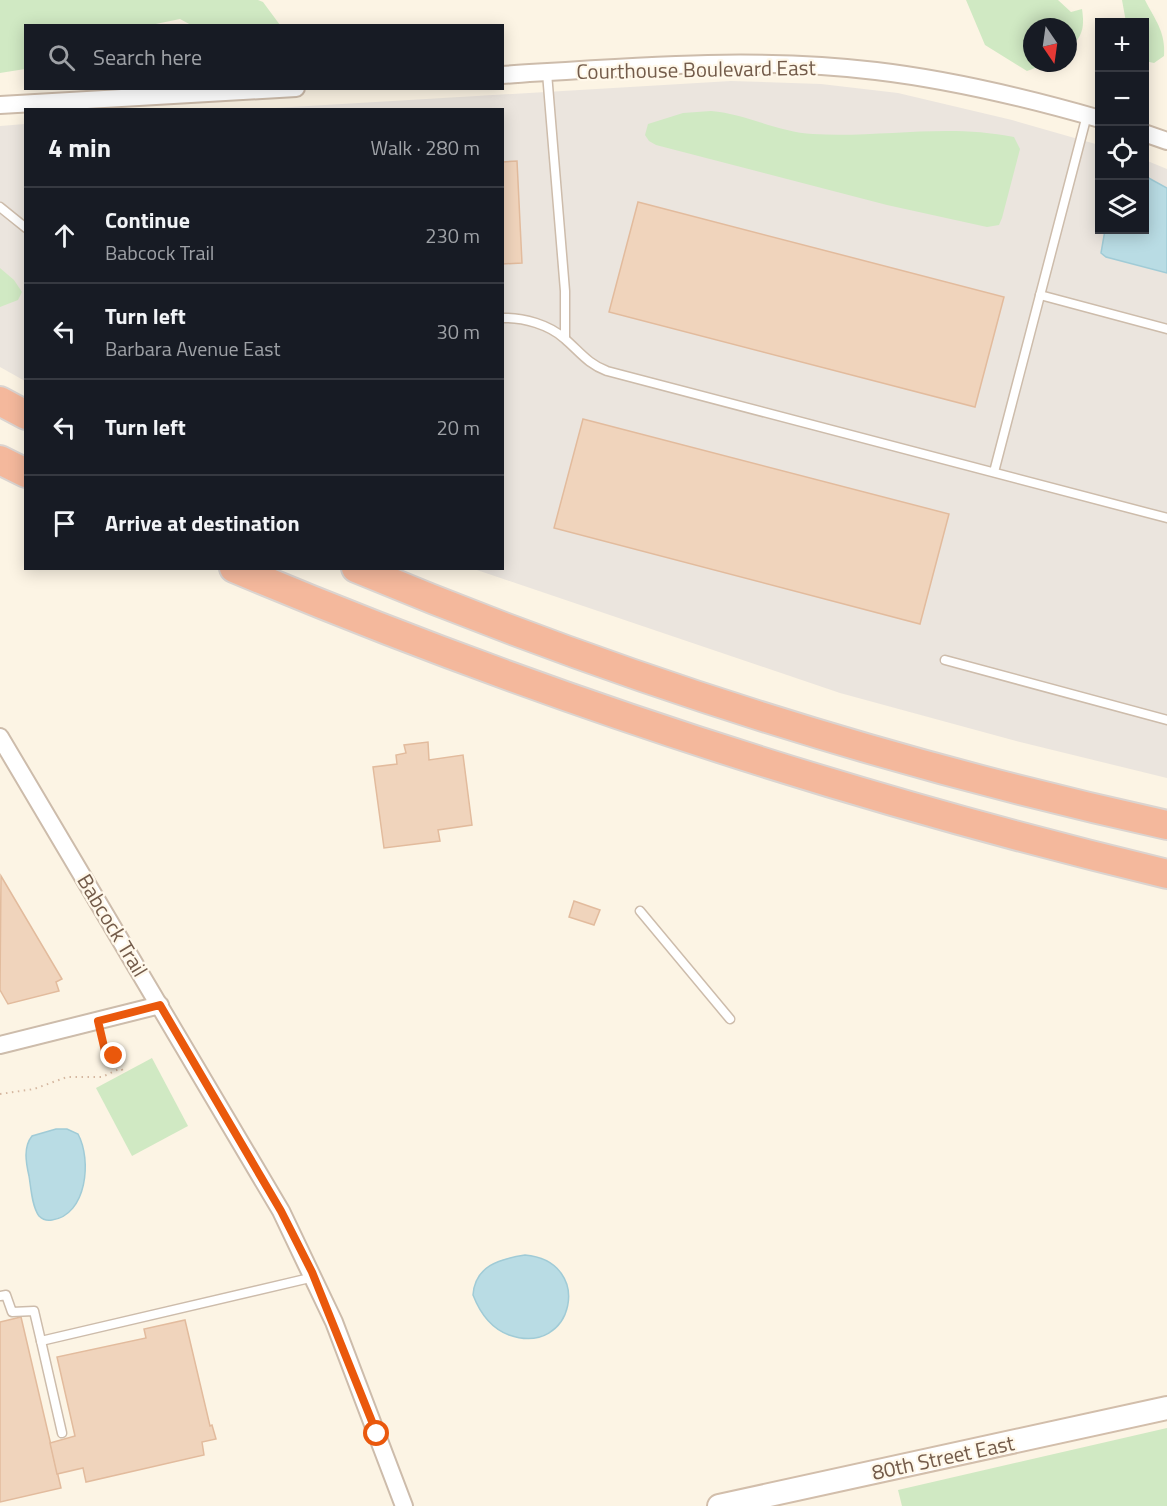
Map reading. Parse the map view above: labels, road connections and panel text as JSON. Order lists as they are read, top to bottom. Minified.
{"streets":{"street":["Courthouse Boulevard East","Babcock Trail","80th Street East"]},"north":"bottom","page":{"map_buttons":["+","−"],"search":"Search here","heading":["4 min","Walk · 280 m"],"list":[["Continue","Babcock Trail","230 m"],["Turn left","Barbara Avenue East","30 m"],["Turn left","20 m"],"Arrive at destination"]}}
